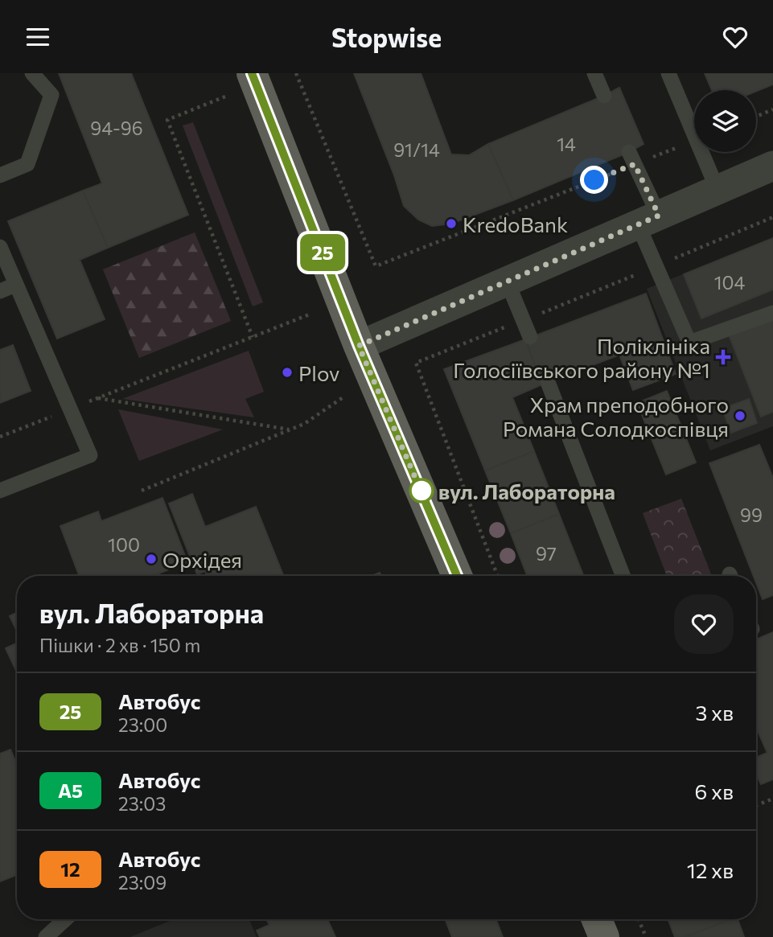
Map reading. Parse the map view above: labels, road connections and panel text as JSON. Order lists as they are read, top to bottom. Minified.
{"places":{"other":["KredoBank","Plov","Храм преподобного Романа Солодкоспівця","вул. Лаборaторна","Орхідея"],"health":["Поліклініка Голосіївського району №1"]},"lines":["bus line 25"],"house_numbers":["94-96","14","91/14","104","99","100","97"],"page":{"header":"Stopwise","on_map":"25","heading":["вул. Лаборaторна","Пішки · 2 хв · 150 m"],"list":[{"mark":"25","name":"Автобус","note":"23:00","value":"3 хв"},{"mark":"А5","name":"Автобус","note":"23:03","value":"6 хв"},{"mark":"12","name":"Автобус","note":"23:09","value":"12 хв"}]}}
